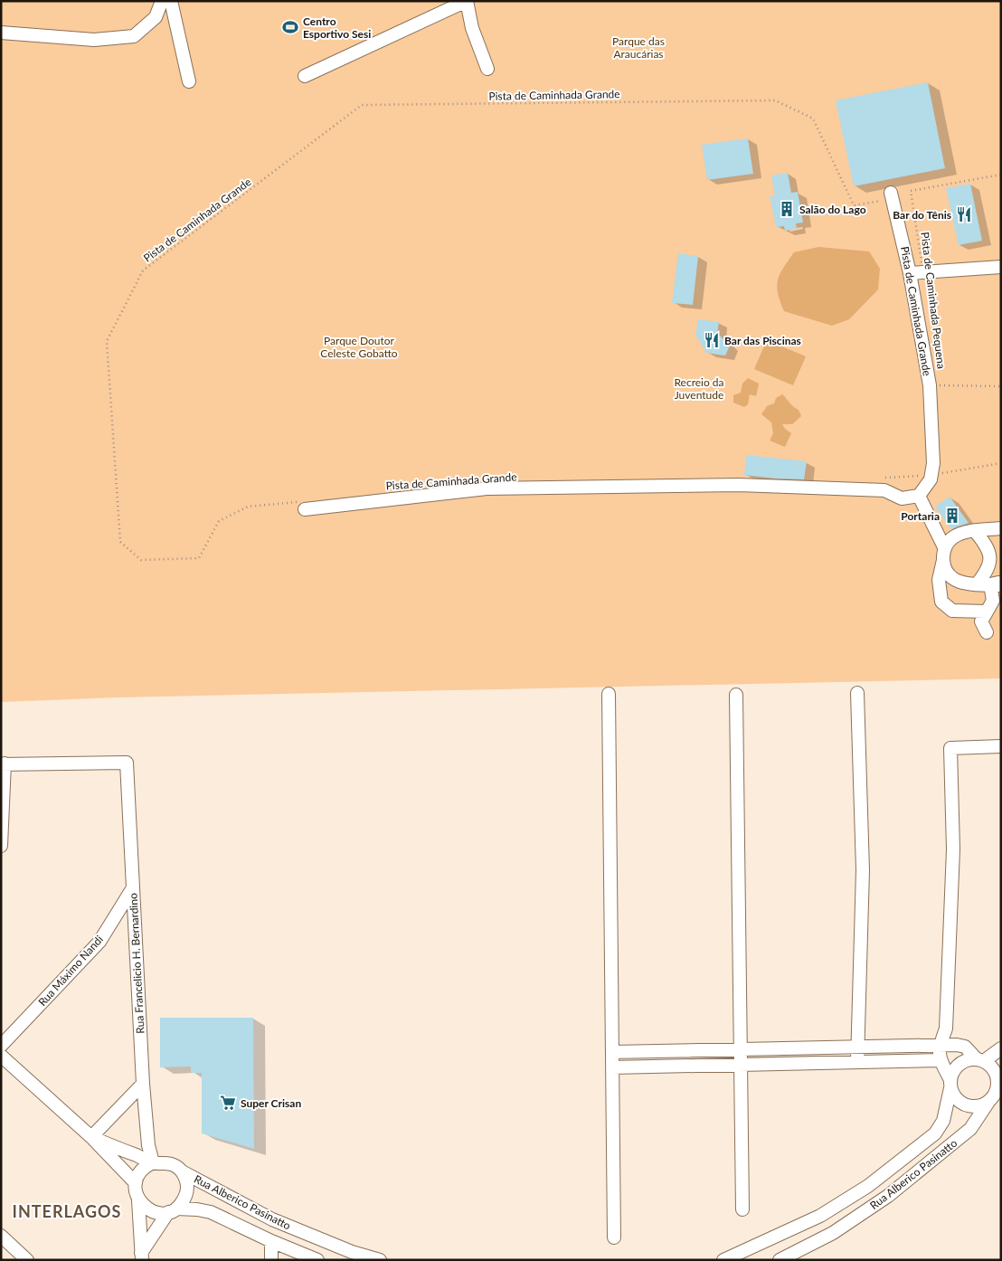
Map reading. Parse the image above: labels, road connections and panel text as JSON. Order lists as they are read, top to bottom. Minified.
{"streets":{"street":["Rua Francelicio H. Bernardino","Rua Máximo Nandi","Rua Alberico Pasinatto"],"path":["Pista de Caminhada Grande","Pista de Caminhada Pequena"]},"crossings":[["Rua Francelicio H. Bernardino","Rua Máximo Nandi"],["Rua Francelicio H. Bernardino","Rua Alberico Pasinatto"]],"districts":["INTERLAGOS"],"parks":["Parque das Araucárias","Parque Doutor Celeste Gobatto","Recreio da Juventude"],"places":{"sports":["Centro Esportivo Sesi"],"building":["Salão do Lago","Portaria"],"restaurant":["Bar do Tênis","Bar das Piscinas"],"supermarket":["Super Crisan"]}}
